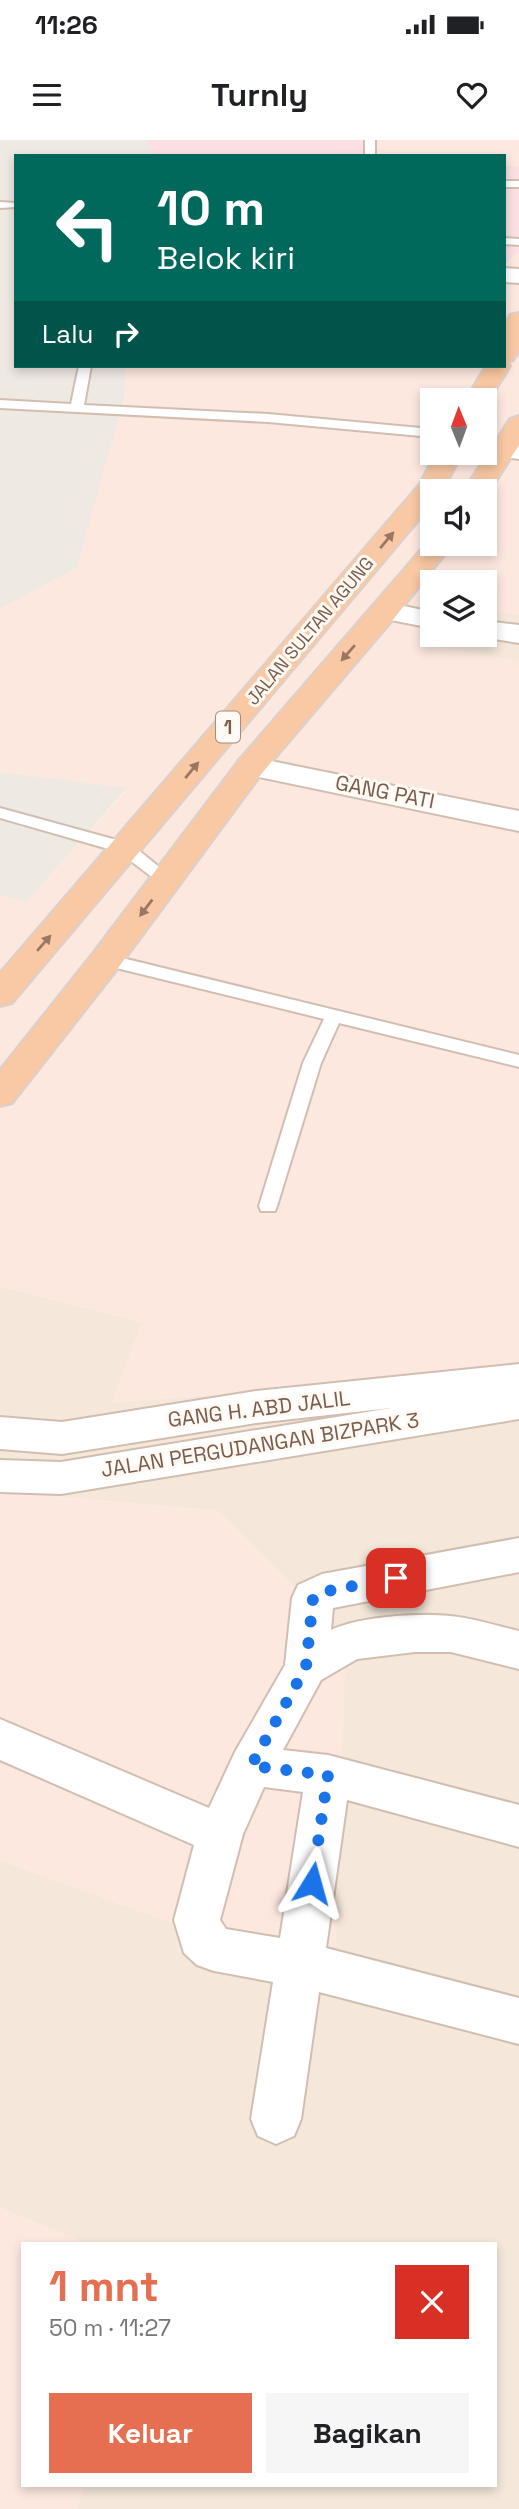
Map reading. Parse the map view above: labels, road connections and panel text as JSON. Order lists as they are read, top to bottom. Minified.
{"streets":{"highway":["JALAN SULTAN AGUNG","1"],"street":["GANG PATI","GANG H. ABD JALIL","JALAN PERGUDANGAN BIZPARK 3"]},"crossings":[["JALAN SULTAN AGUNG","GANG PATI"]],"north":"top","page":{"status":"11:26","header":"Turnly","turn":["10 m","Belok kiri"],"then":"Lalu","heading":["1 mnt","50 m · 11:27"],"buttons":["Keluar","Bagikan"]}}
